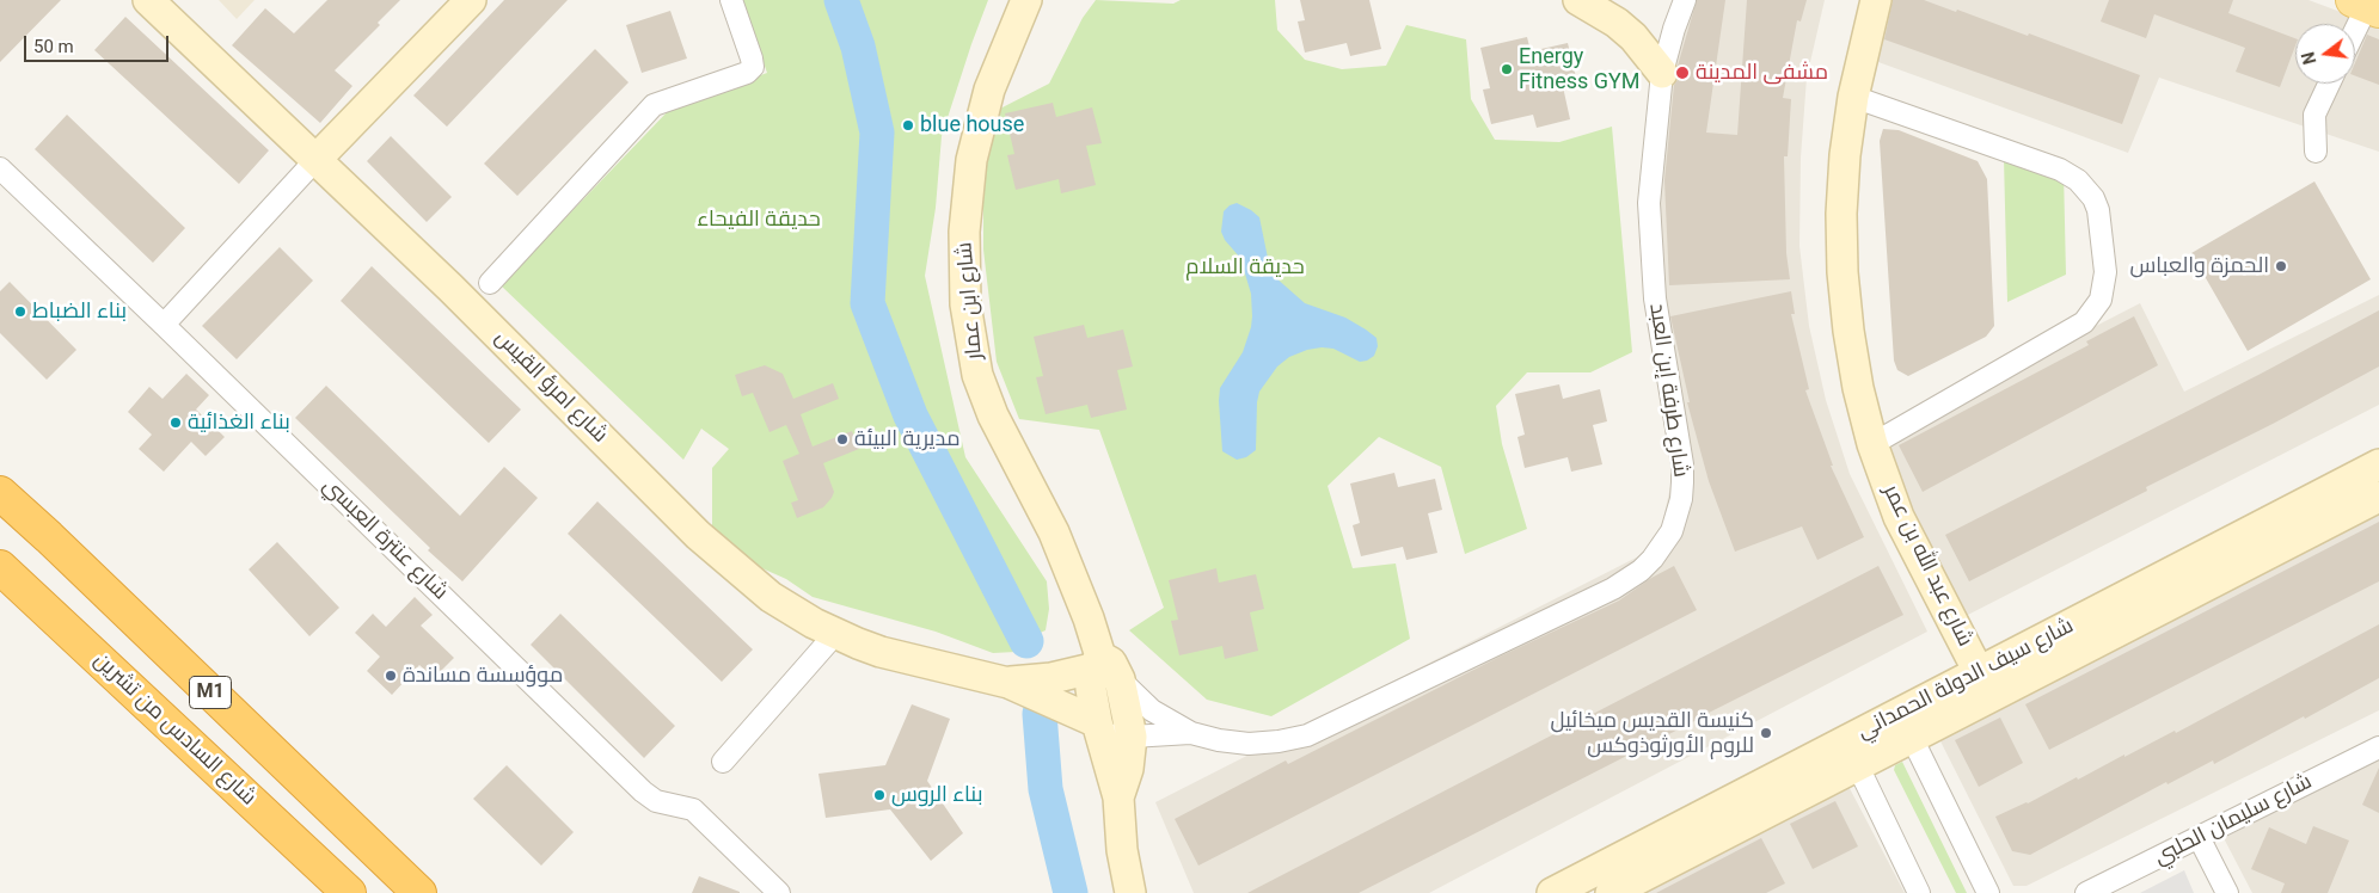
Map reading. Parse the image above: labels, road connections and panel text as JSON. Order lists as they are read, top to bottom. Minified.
{"streets":{"highway":["M1","شارع السادس من تشرين"],"street":["شارع ابن عمار","شارع امرؤ القيس","شارع طرفة إبن العبد","شارع عنترة العبسي","شارع عبد الله بن عمر","شارع سيف الدولة الحمداني","شارع سليمان الحلبي"]},"crossings":[["شارع ابن عمار","شارع طرفة إبن العبد"],["شارع عبد الله بن عمر","شارع سيف الدولة الحمداني"]],"parks":["حديقة الفيحاء","حديقة السلام"],"places":["Energy Fitness GYM","مشفى المدينة","blue house","الحمزة والعباس","بناء الضباط","بناء الغذائية","مديرية البيئة","موؤسسة مساندة","كنيسة القديس ميخائيل للروم الأورثوذوكس","بناء الروس"],"scale_bar":"50 m","north":"left"}
